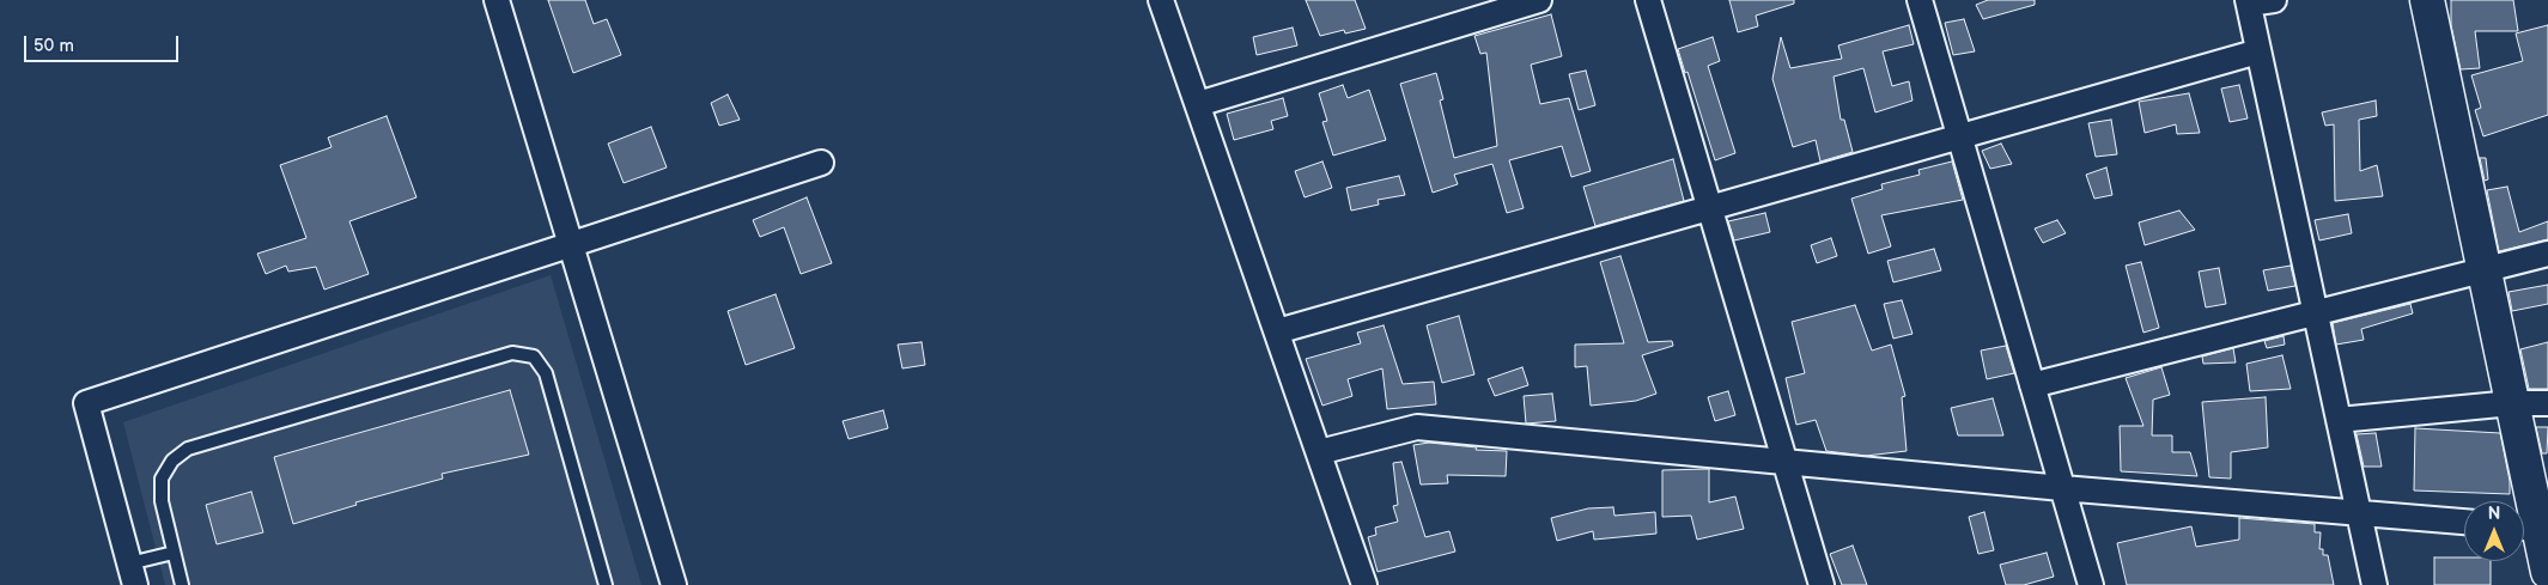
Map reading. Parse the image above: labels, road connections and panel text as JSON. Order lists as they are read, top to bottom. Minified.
{"scale_bar":"50 m","north":"top"}
